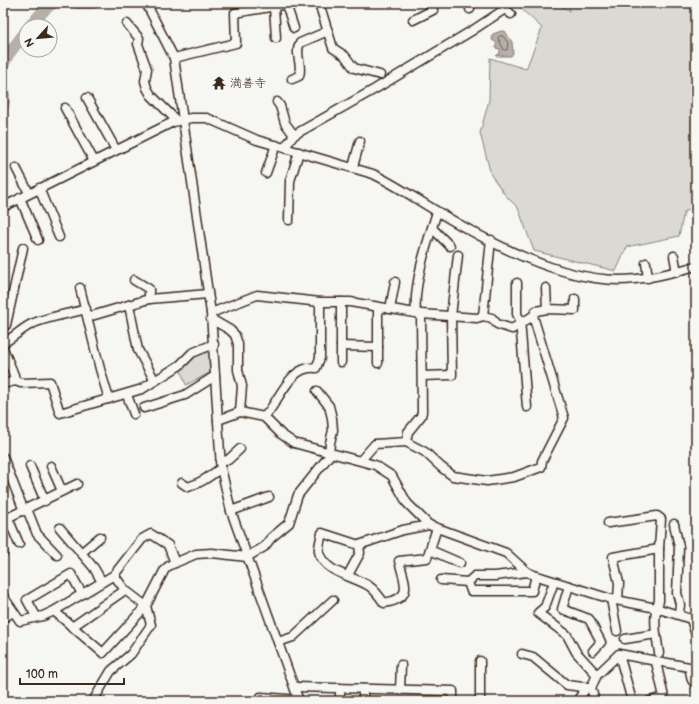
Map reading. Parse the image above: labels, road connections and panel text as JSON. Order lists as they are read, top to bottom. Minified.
{"places":{"temple":["満善寺"]},"scale_bar":"100 m","north":"bottom left"}
